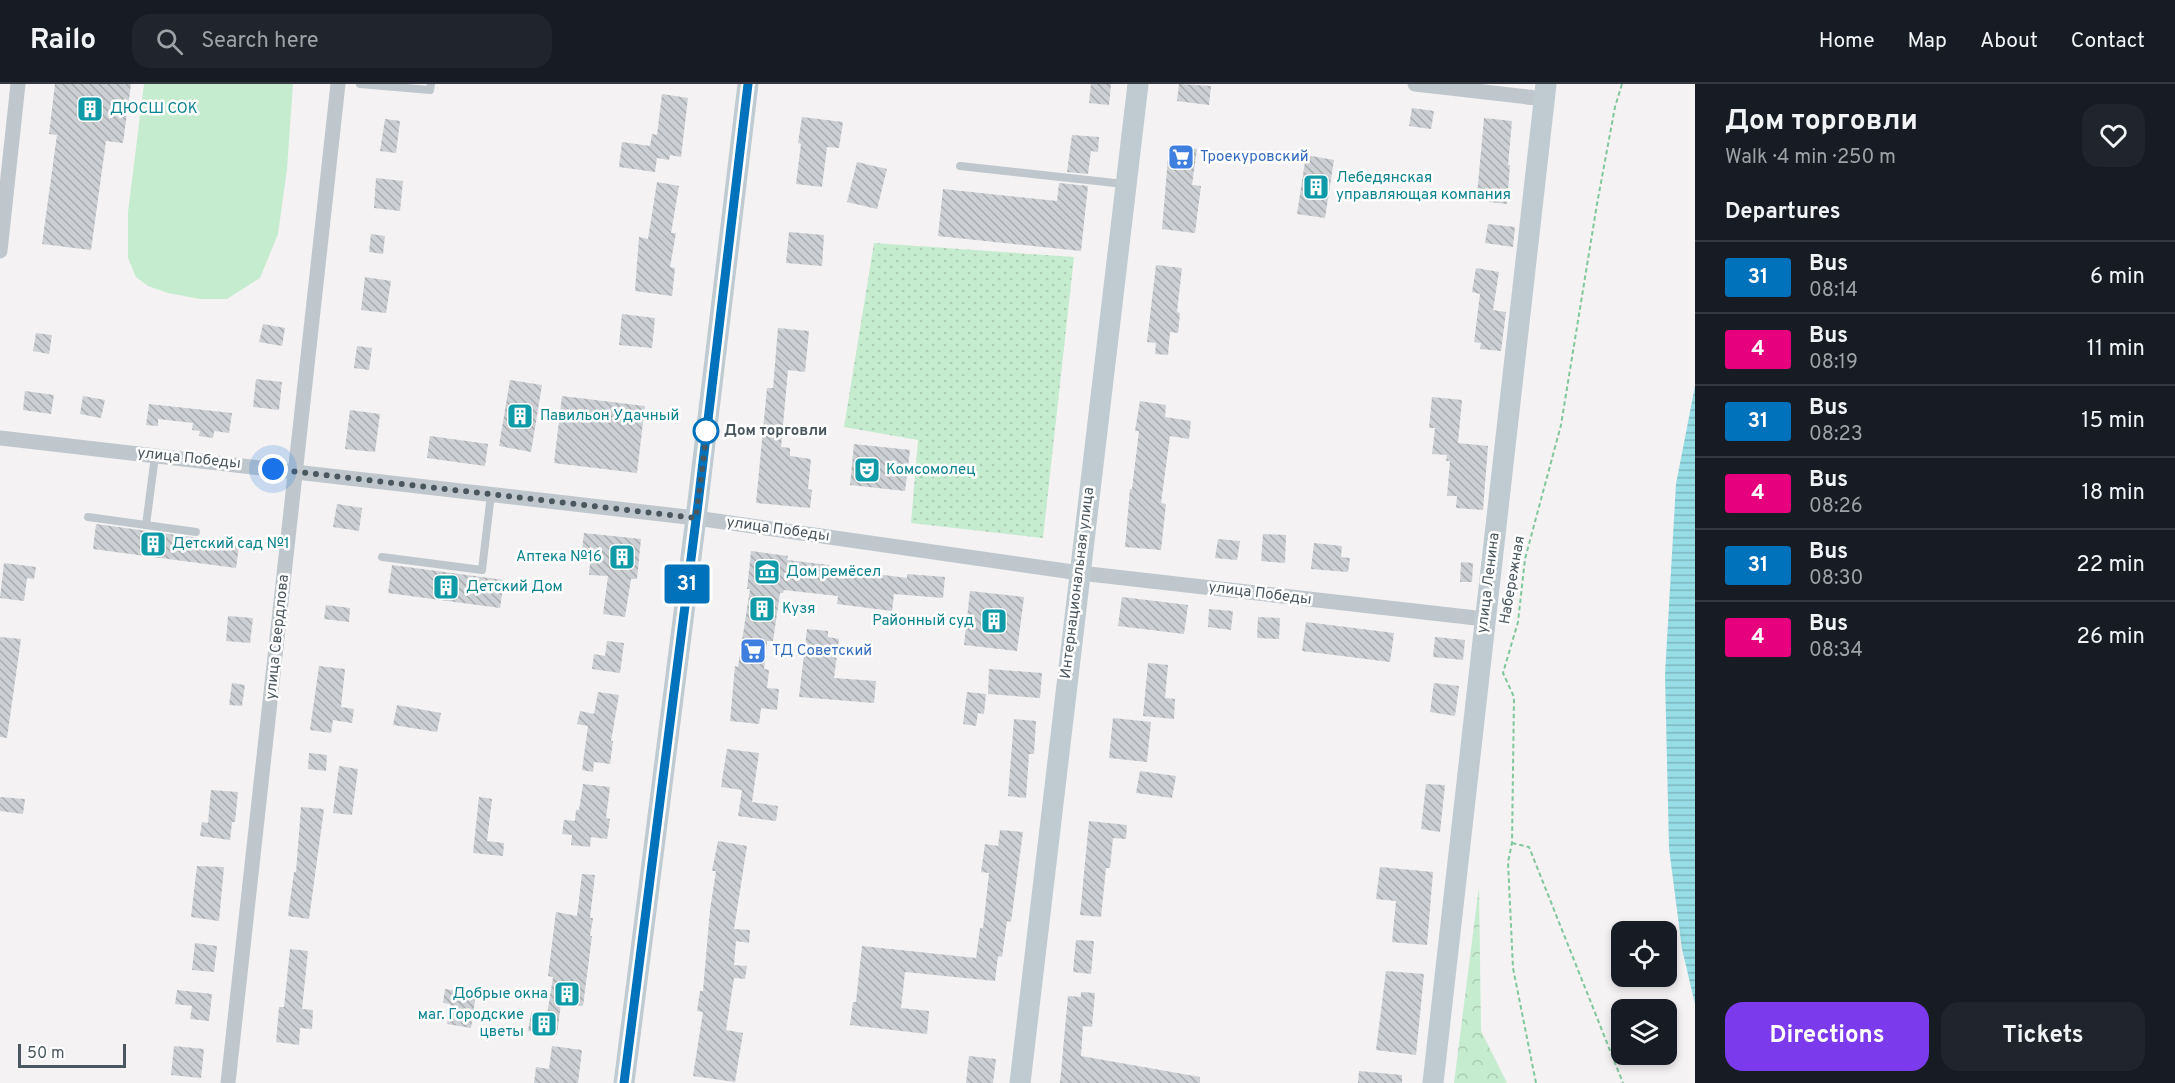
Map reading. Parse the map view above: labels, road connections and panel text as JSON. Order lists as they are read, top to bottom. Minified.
{"streets":{"main road":["Интернациональная улица","улица Ленина"],"street":["улица Победы","улица Свердлова"],"path":["Набережная"]},"crossings":[["улица Победы","Интернациональная улица"],["улица Победы","улица Ленина"],["улица Победы","улица Свердлова"]],"places":{"building":["ДЮСШ СОК","Лебедянская управляющая компания","Павильон Удачный","Детский сад №1","Аптека №16","Детский Дом","Кузя","Районный суд","Добрые окна","маг. Городские цветы"],"supermarket":["Троекуровский","ТД Советский"],"other":["Дом торговли"],"theatre":["Комсомолец"],"museum":["Дом ремёсел"]},"lines":["bus line 31"],"scale_bar":"50 m","page":{"header":"Railo","search":"Search here","nav":["Home","Map","About","Contact"],"on_map":"31","heading":[["Дом торговли","Walk · 4 min · 250 m"],"Departures"],"list":[{"mark":"31","name":"Bus","note":"08:14","value":"6 min"},{"mark":"4","name":"Bus","note":"08:19","value":"11 min"},{"mark":"31","name":"Bus","note":"08:23","value":"15 min"},{"mark":"4","name":"Bus","note":"08:26","value":"18 min"},{"mark":"31","name":"Bus","note":"08:30","value":"22 min"},{"mark":"4","name":"Bus","note":"08:34","value":"26 min"}],"buttons":["Directions","Tickets"],"scale":"50 m"}}
